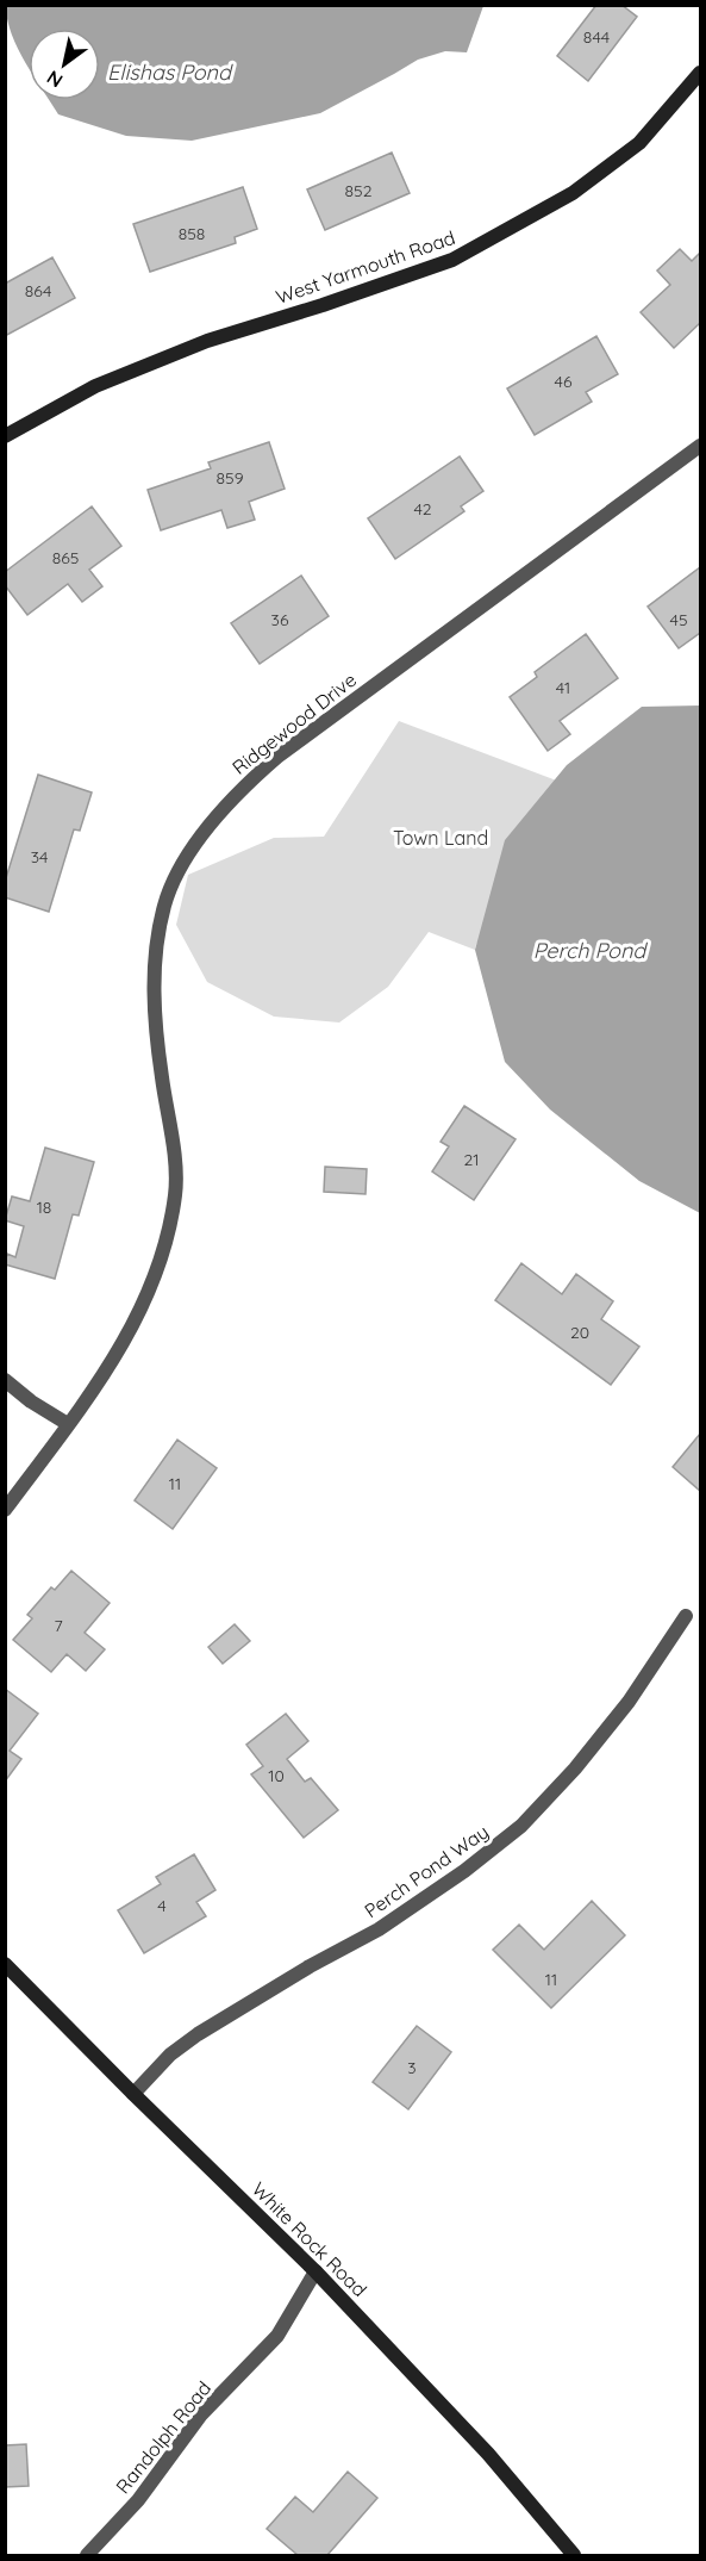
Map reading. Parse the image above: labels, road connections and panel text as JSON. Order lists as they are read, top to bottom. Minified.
{"streets":{"street":["West Yarmouth Road","Ridgewood Drive","Perch Pond Way","White Rock Road","Randolph Road"]},"crossings":[["Perch Pond Way","White Rock Road"],["White Rock Road","Randolph Road"]],"water":["Elishas Pond","Perch Pond"],"parks":["Town Land"],"house_numbers":["844","852","858","864","46","859","42","865","36","45","41","34","21","18","20","11","7","10","4","11","3"],"north":"bottom left"}
